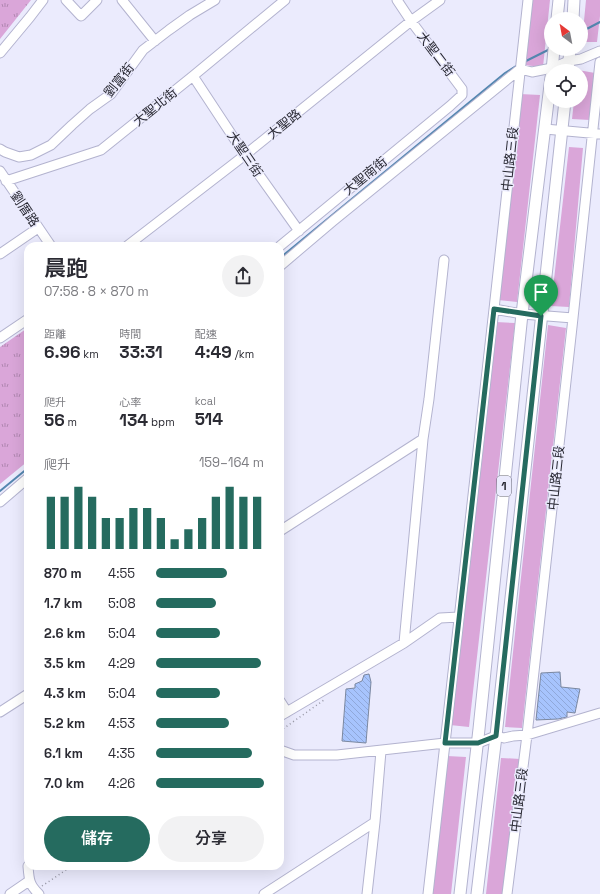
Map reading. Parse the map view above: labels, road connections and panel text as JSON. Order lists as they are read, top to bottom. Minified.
{"streets":{"main road":["1"],"street":["大聖二街","劉富街","大聖北街","大聖路","大聖三街","中山路三段","大聖南街","劉厝路"]},"crossings":[["大聖二街","大聖路"],["大聖二街","大聖南街"],["大聖北街","大聖三街"],["大聖北街","劉厝路"],["大聖路","大聖三街"],["大聖三街","大聖南街"]],"north":"top left","page":{"heading":["晨跑","07:58 · 8 × 870 m"],"stats":[["距離","6.96 km"],["時間","33:31"],["配速","4:49 /km"],["爬升","56 m"],["心率","134 bpm"],["kcal","514"]],"chart":["爬升","159–164 m"],"list":[{"name":"870 m","note":"4:55"},{"name":"1.7 km","note":"5:08"},{"name":"2.6 km","note":"5:04"},{"name":"3.5 km","note":"4:29"},{"name":"4.3 km","note":"5:04"},{"name":"5.2 km","note":"4:53"},{"name":"6.1 km","note":"4:35"},{"name":"7.0 km","note":"4:26"}],"buttons":["儲存","分享"]}}
